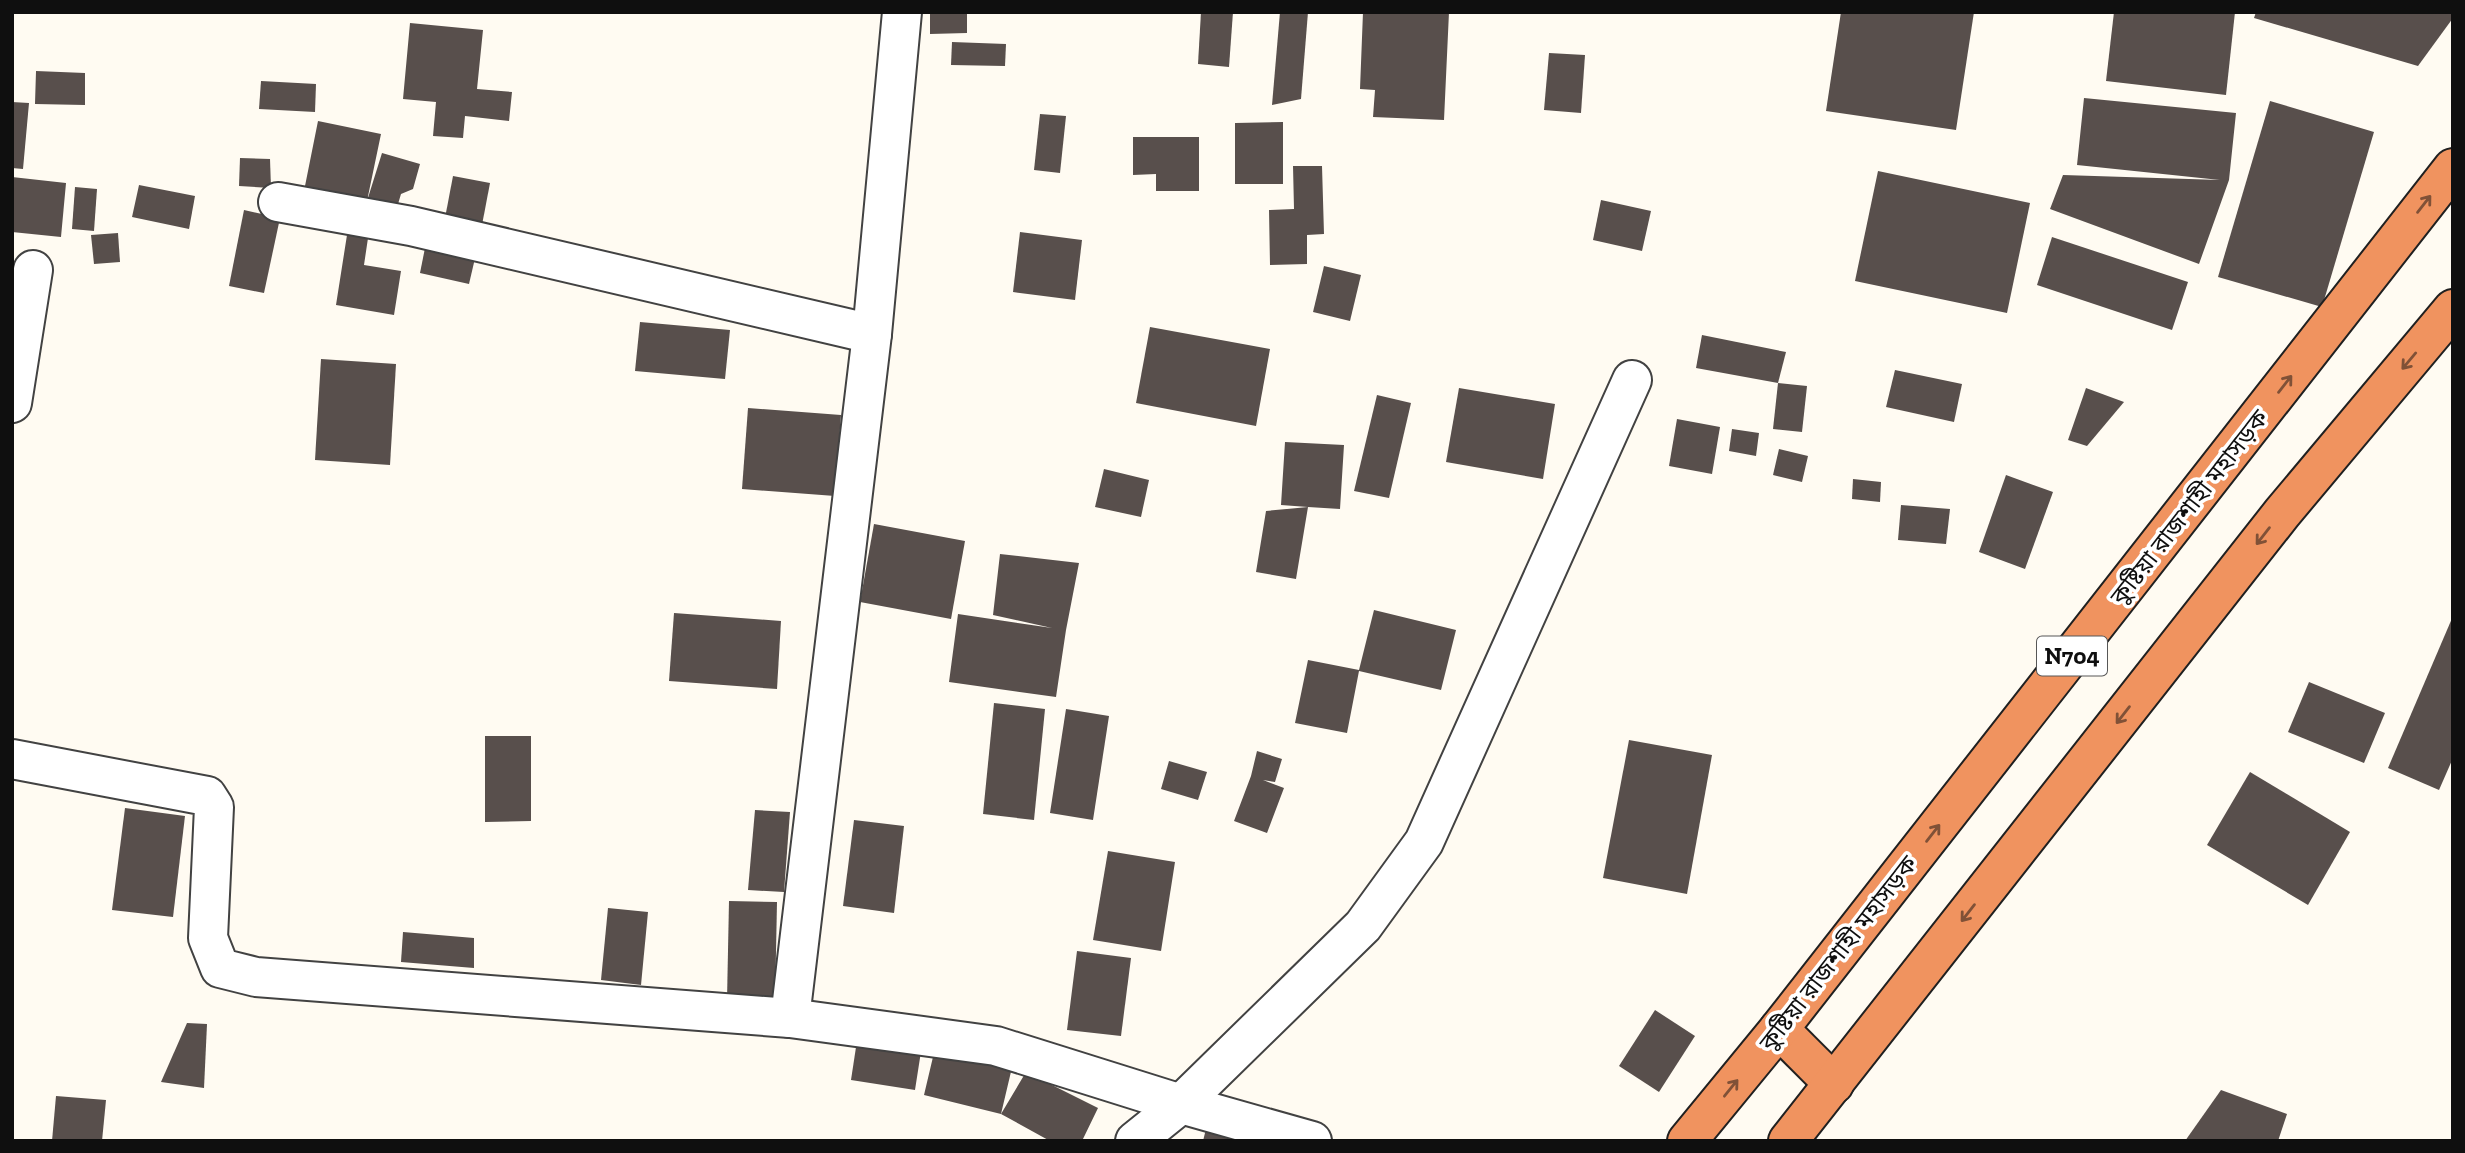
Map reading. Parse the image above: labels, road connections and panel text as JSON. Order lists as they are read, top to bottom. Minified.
{"streets":{"highway":["কুষ্টিয়া রাজশাহী মহাসড়ক","N704"]}}
